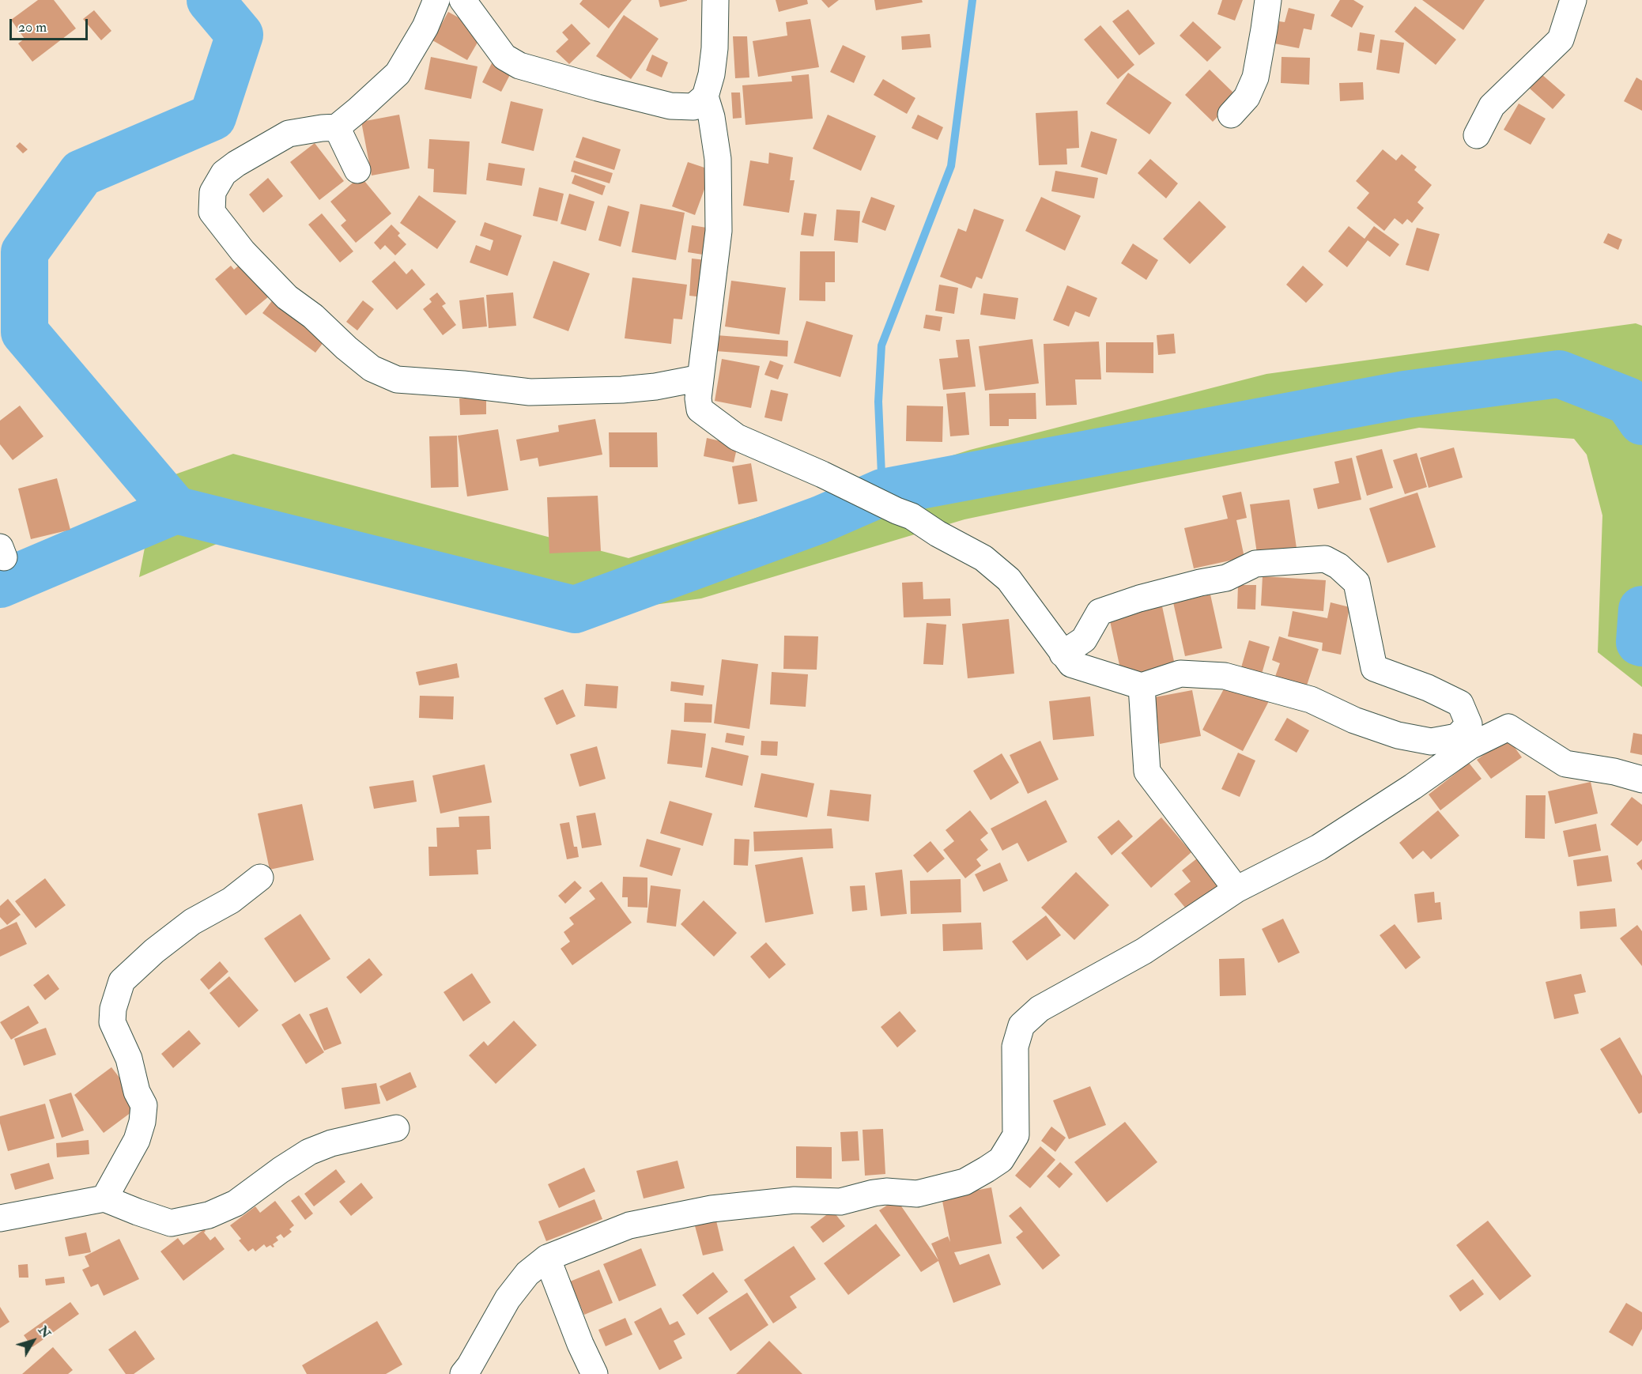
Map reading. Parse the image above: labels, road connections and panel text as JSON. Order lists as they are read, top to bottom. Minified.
{"scale_bar":"20 m","north":"top right"}
